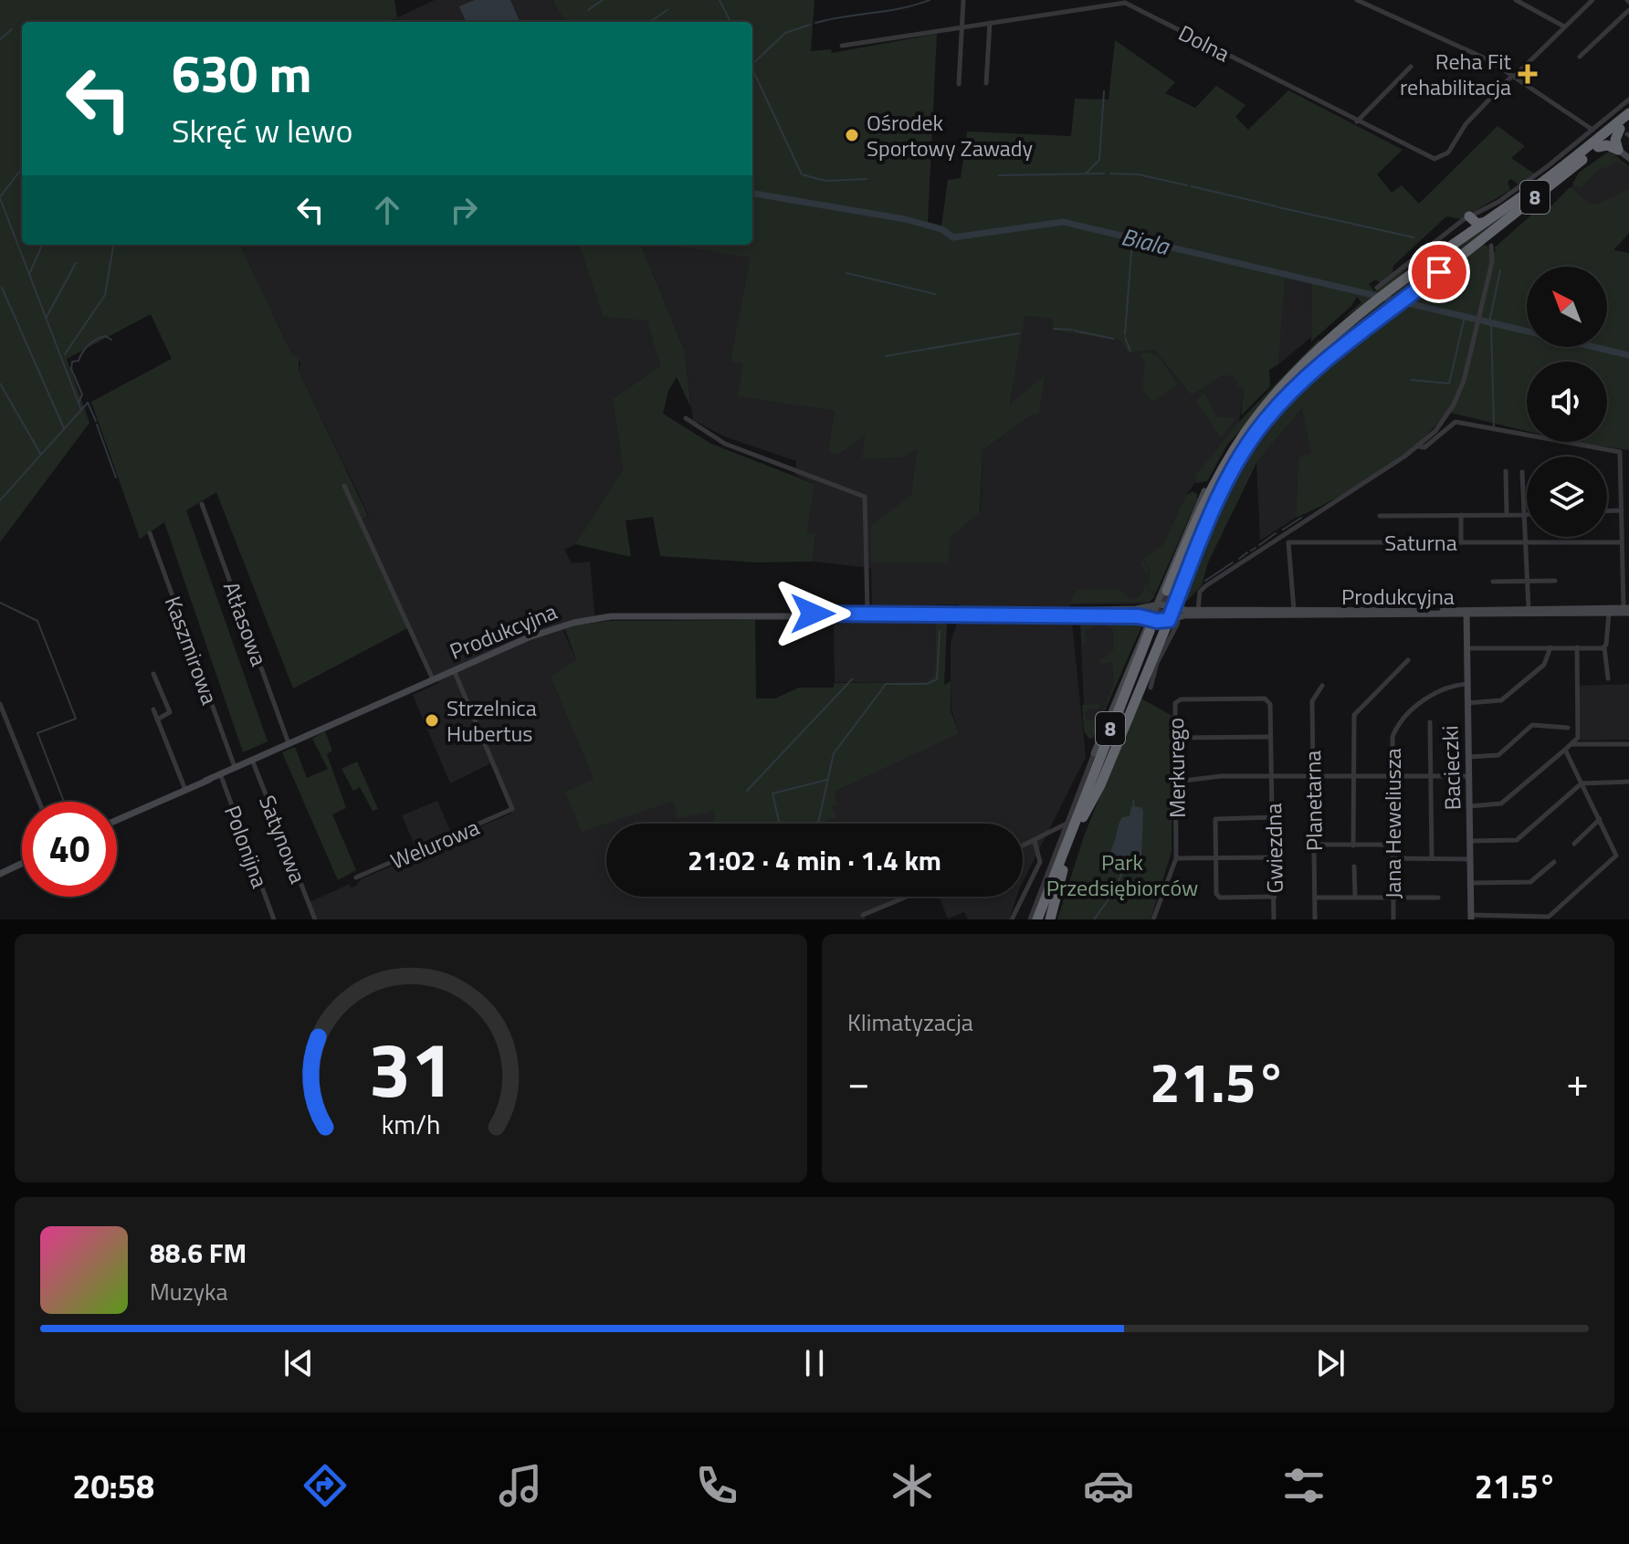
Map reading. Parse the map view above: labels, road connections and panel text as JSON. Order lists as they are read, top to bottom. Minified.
{"streets":{"highway":["8"],"street":["Dolna","Saturna","Produkcyjna","Atłasowa","Kaszmirowa","Merkurego","Bacieczki","Planetarna","Jana Heweliusza","Satynowa","Welurowa","Polonijna","Gwiezdna"]},"crossings":[["Produkcyjna","Atłasowa"],["Produkcyjna","Kaszmirowa"],["Produkcyjna","Bacieczki"],["Produkcyjna","Satynowa"],["Produkcyjna","Welurowa"],["Produkcyjna","Polonijna"],["Merkurego","Gwiezdna"],["Bacieczki","Jana Heweliusza"]],"water":["Biala"],"parks":["Park Przedsiębiorców"],"places":{"health":["Reha Fit rehabilitacja"],"other":["Ośrodek Sportowy Zawady","Strzelnica Hubertus"]},"north":"top left","page":{"turn":["630 m","Skręć w lewo"],"limit":"40","trip":"21:02 · 4 min · 1.4 km","tile":"Klimatyzacja","heat":["−","21.5°","+"],"song":["88.6 FM","Muzyka"],"tabs":["20:58","21.5°"],"gauge":["31","km/h"]}}
